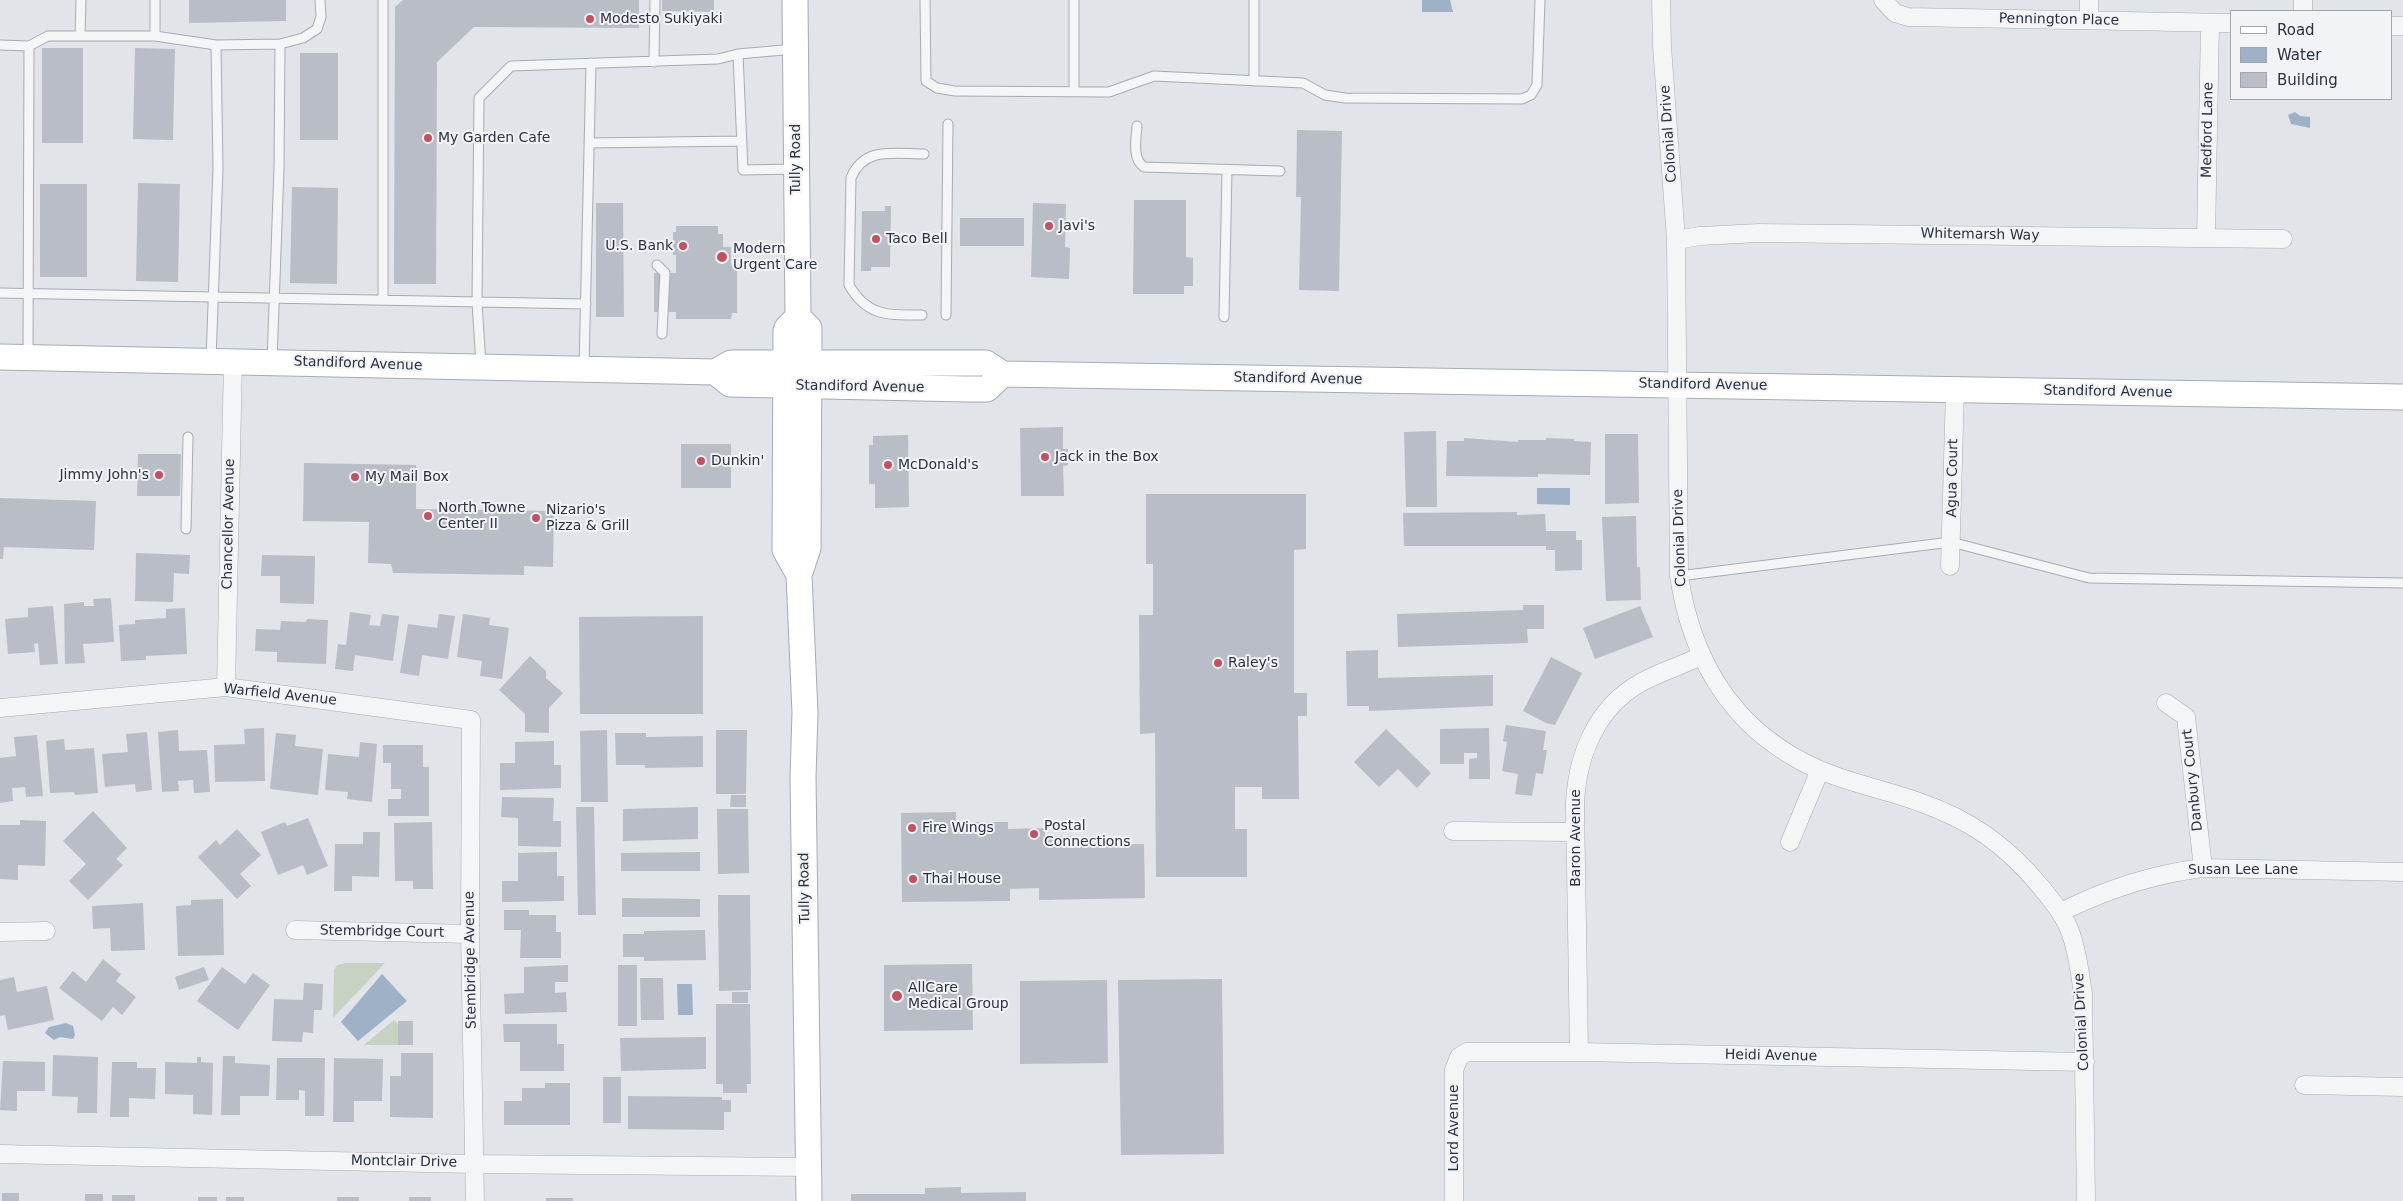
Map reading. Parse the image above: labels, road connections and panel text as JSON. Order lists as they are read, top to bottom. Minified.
{"streets":{"main road":["Tully Road","Standiford Avenue"],"street":["Pennington Place","Medford Lane","Colonial Drive","Whitemarsh Way","Agua Court","Chancellor Avenue","Warfield Avenue","Danbury Court","Baron Avenue","Susan Lee Lane","Stembridge Court","Stembridge Avenue","Heidi Avenue","Lord Avenue","Montclair Drive"]},"crossings":[["Pennington Place","Medford Lane"],["Medford Lane","Whitemarsh Way"],["Colonial Drive","Whitemarsh Way"],["Colonial Drive","Standiford Avenue"],["Colonial Drive","Baron Avenue"],["Colonial Drive","Susan Lee Lane"],["Colonial Drive","Heidi Avenue"],["Tully Road","Standiford Avenue"],["Tully Road","Montclair Drive"],["Standiford Avenue","Agua Court"],["Standiford Avenue","Chancellor Avenue"],["Chancellor Avenue","Warfield Avenue"],["Warfield Avenue","Stembridge Avenue"],["Danbury Court","Susan Lee Lane"],["Baron Avenue","Heidi Avenue"],["Stembridge Court","Stembridge Avenue"],["Stembridge Avenue","Montclair Drive"],["Heidi Avenue","Lord Avenue"]],"places":["Modesto Sukiyaki","My Garden Cafe","Javi's","Taco Bell","U.S. Bank","Modern Urgent Care","Jack in the Box","Dunkin'","McDonald's","Jimmy John's","My Mail Box","North Towne Center II","Nizario's Pizza & Grill","Raley's","Fire Wings","Postal Connections","Thai House","AllCare Medical Group"],"legend":["Road","Water","Building"]}
